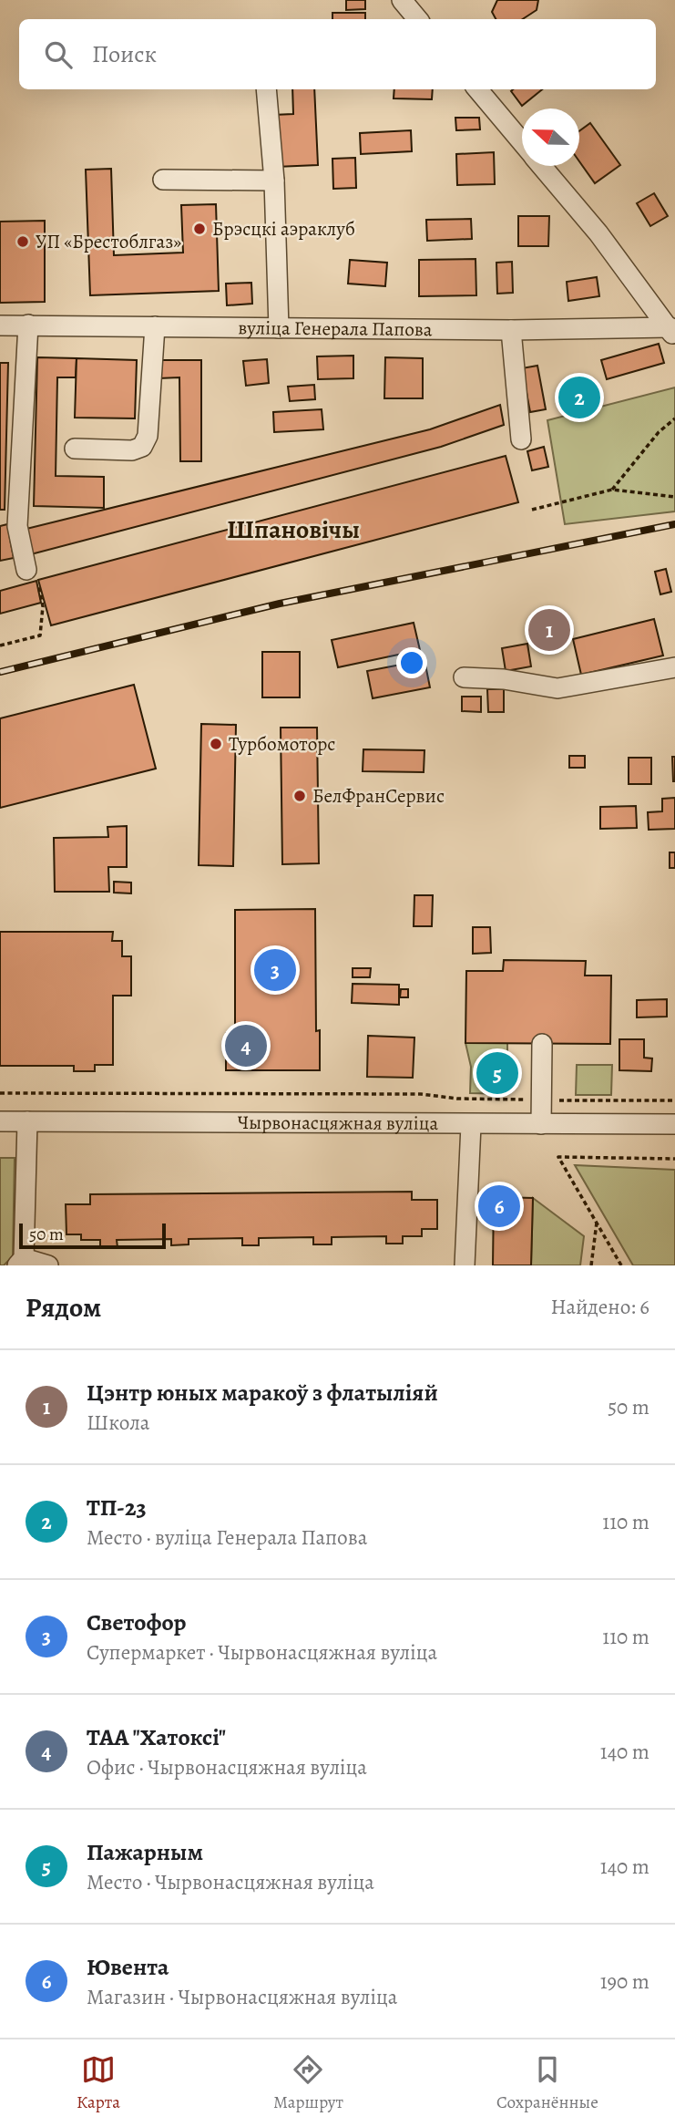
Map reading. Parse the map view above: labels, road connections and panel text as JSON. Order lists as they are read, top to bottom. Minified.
{"streets":{"street":["вуліца Генерала Папова","Чырвонасцяжная вуліца"]},"districts":["Шпановічы"],"places":["Брэсцкі аэраклуб","УП «Брестоблгаз»","Турбомоторс","БелФранСервис"],"scale_bar":"50 m","north":"left","page":{"search":"Поиск","pins":["2","1","3","4","5","6"],"scale":"50 m","heading":["Рядом","Найдено: 6"],"list":[{"mark":"1","name":"Цэнтр юных маракоў з флатыліяй","note":"Школа","value":"50 m"},{"mark":"2","name":"ТП-23","note":"Место · вуліца Генерала Папова","value":"110 m"},{"mark":"3","name":"Светофор","note":"Супермаркет · Чырвонасцяжная вуліца","value":"110 m"},{"mark":"4","name":"ТАА \"Хатоксі\"","note":"Офис · Чырвонасцяжная вуліца","value":"140 m"},{"mark":"5","name":"Пажарным","note":"Место · Чырвонасцяжная вуліца","value":"140 m"},{"mark":"6","name":"Ювента","note":"Магазин · Чырвонасцяжная вуліца","value":"190 m"}],"nav":["Карта","Маршрут","Сохранённые"]}}
